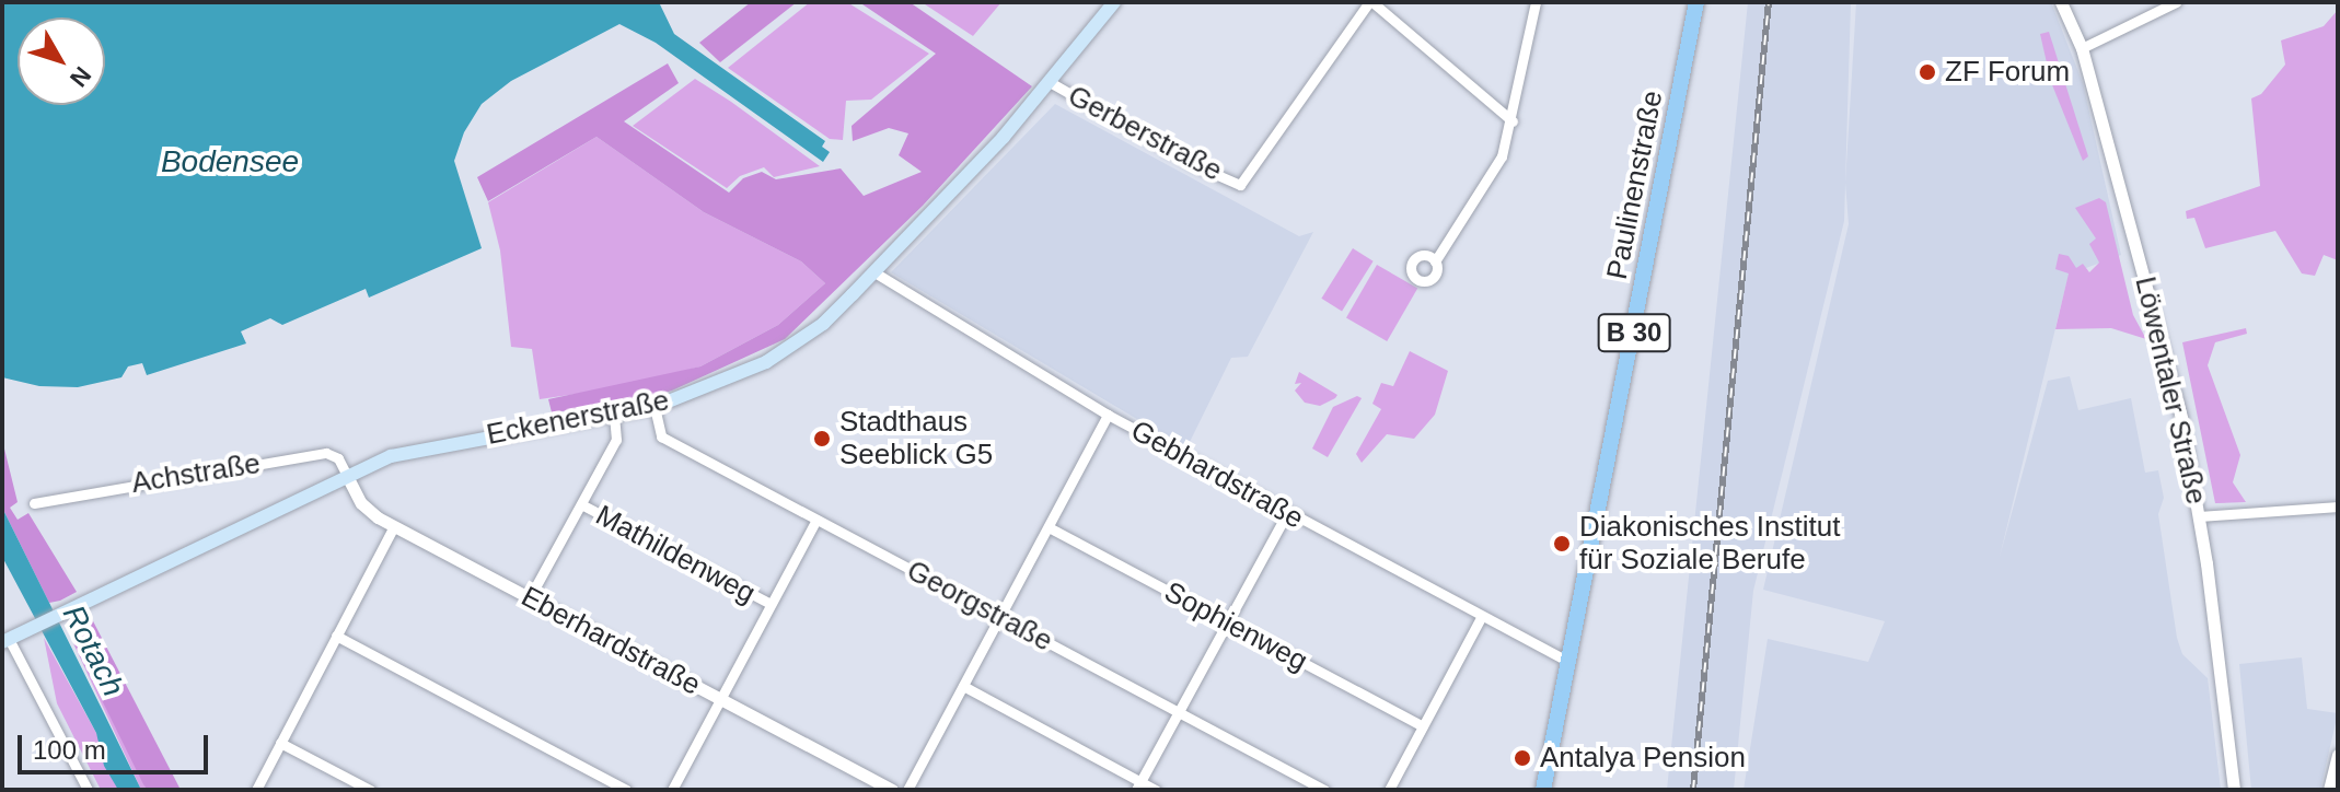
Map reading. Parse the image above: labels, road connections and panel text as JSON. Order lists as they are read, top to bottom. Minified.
{"streets":{"main road":["Paulinenstraße","B 30","Eckenerstraße"],"street":["Gerberstraße","Löwentaler Straße","Achstraße","Gebhardstraße","Mathildenweg","Georgstraße","Sophienweg","Eberhardstraße"]},"crossings":[["Gerberstraße","Eckenerstraße"],["Paulinenstraße","Gebhardstraße"],["Eckenerstraße","Achstraße"],["Eckenerstraße","Gebhardstraße"],["Eckenerstraße","Georgstraße"],["Eckenerstraße","Eberhardstraße"],["Achstraße","Eberhardstraße"]],"water":["Bodensee","Rotach"],"places":["ZF Forum","Stadthaus Seeblick G5","Diakonisches Institut für Soziale Berufe","Antalya Pension"],"scale_bar":"100 m","north":"bottom right"}
